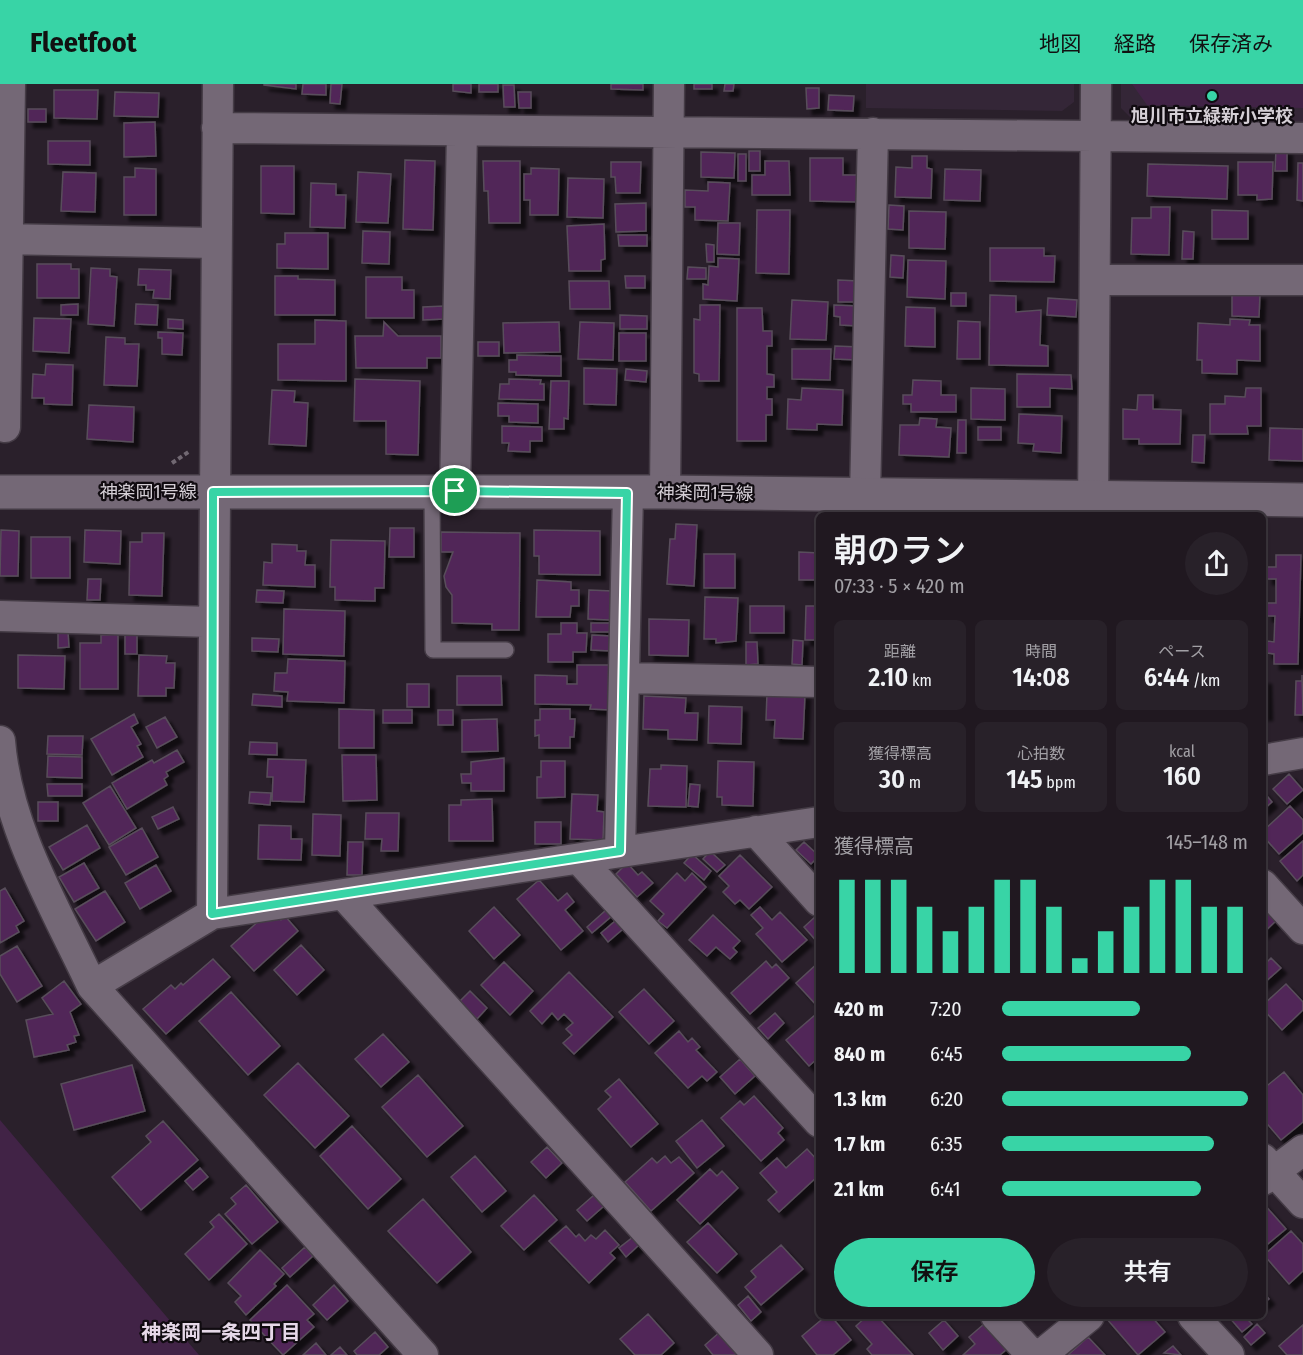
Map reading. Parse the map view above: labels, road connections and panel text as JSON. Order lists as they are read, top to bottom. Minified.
{"streets":{"street":["神楽岡1号線"]},"districts":["神楽岡一条四丁目"],"places":["旭川市立緑新小学校"],"page":{"header":"Fleetfoot","nav":["地図","経路","保存済み"],"heading":["朝のラン","07:33 · 5 × 420 m"],"stats":[["距離","2.10 km"],["時間","14:08"],["ペース","6:44 /km"],["獲得標高","30 m"],["心拍数","145 bpm"],["kcal","160"]],"chart":["獲得標高","145–148 m"],"list":[{"name":"420 m","note":"7:20"},{"name":"840 m","note":"6:45"},{"name":"1.3 km","note":"6:20"},{"name":"1.7 km","note":"6:35"},{"name":"2.1 km","note":"6:41"}],"buttons":["保存","共有"]}}
